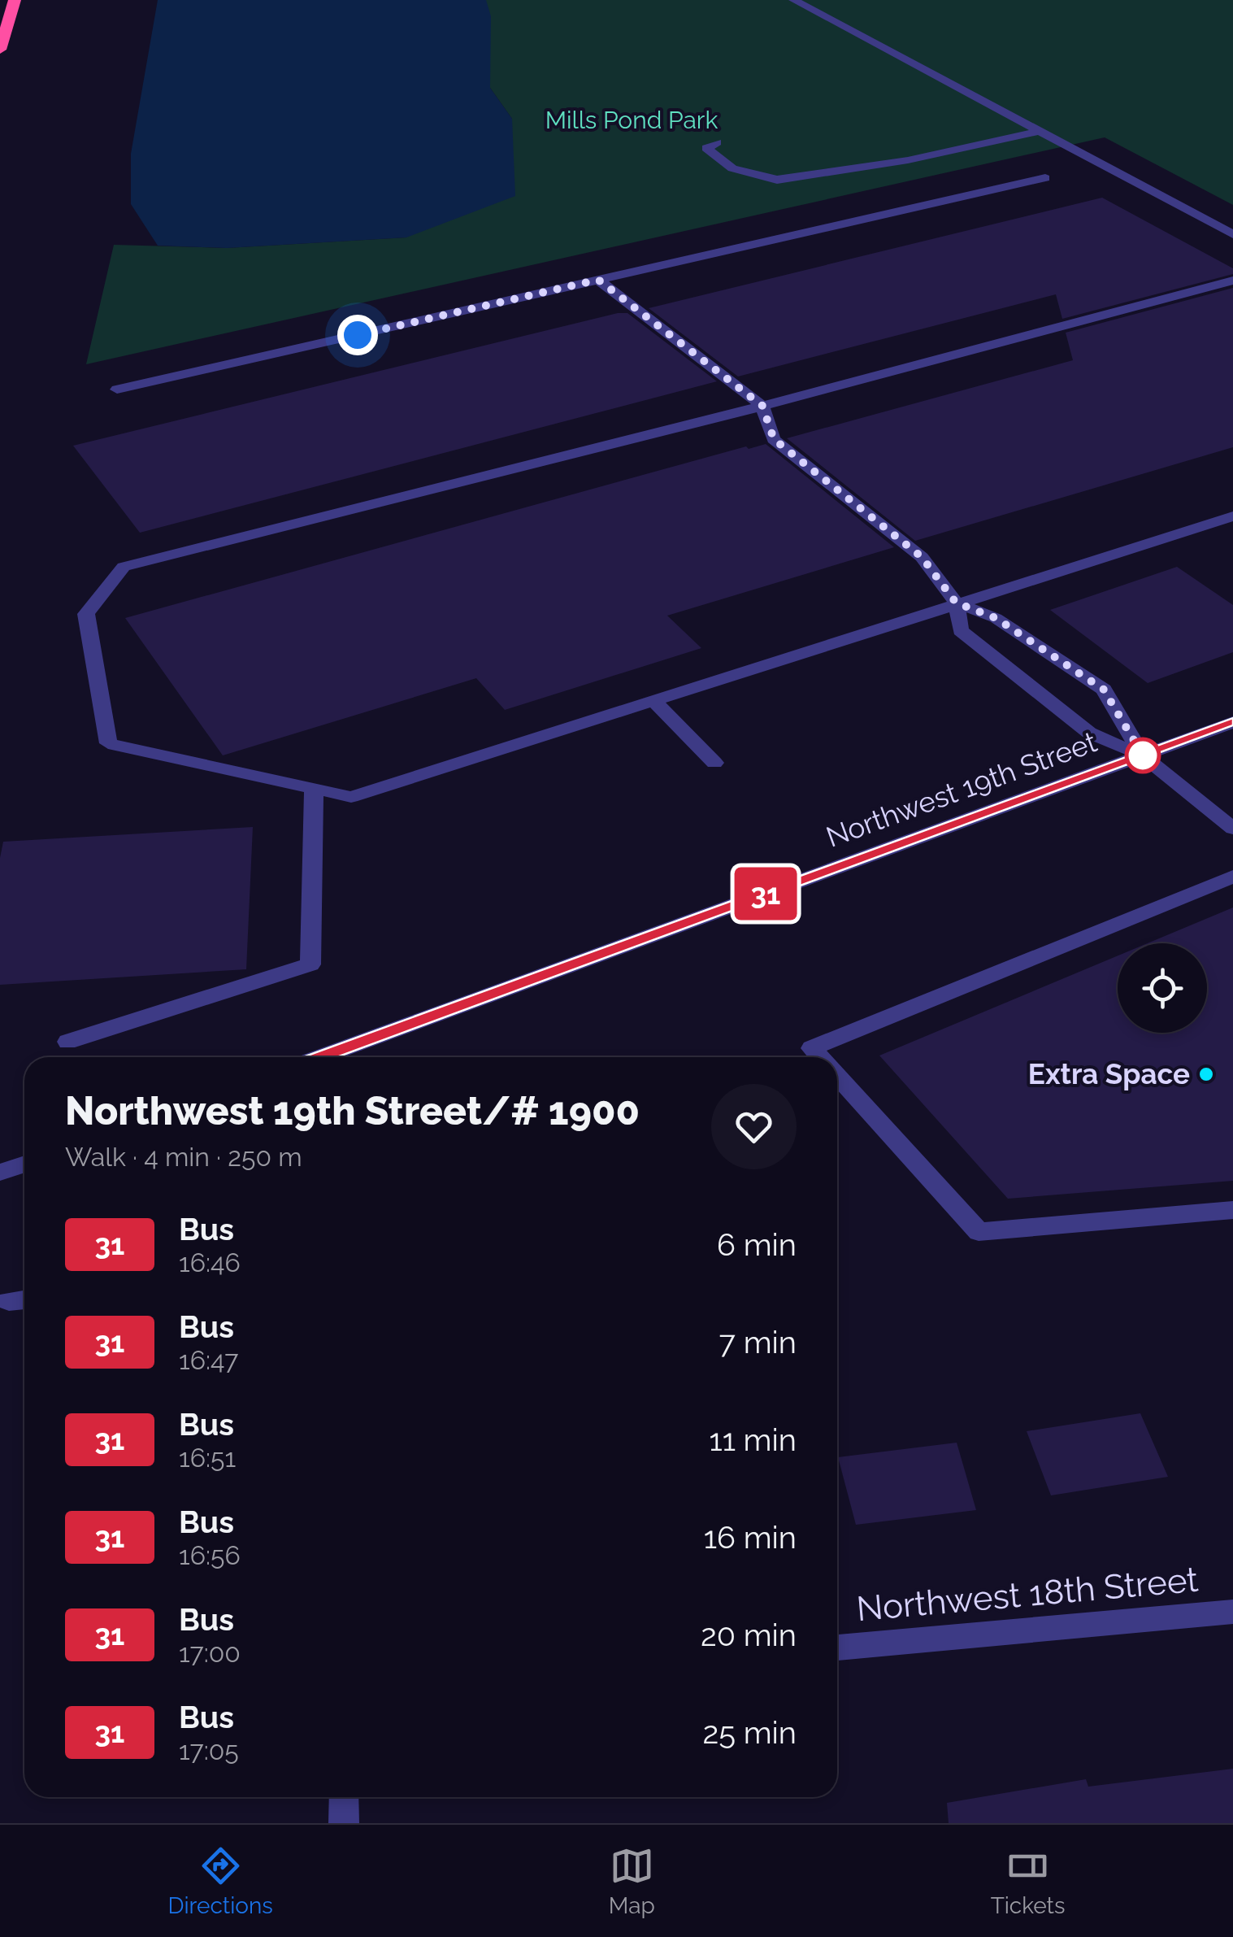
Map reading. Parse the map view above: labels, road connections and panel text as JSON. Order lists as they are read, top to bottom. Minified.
{"streets":{"street":["Northwest 19th Street","Northwest 18th Street"]},"parks":["Mills Pond Park"],"places":["Extra Space"],"lines":["bus line 31"],"page":{"on_map":"31","heading":["Northwest 19th Street/# 1900","Walk · 4 min · 250 m"],"list":[{"mark":"31","name":"Bus","note":"16:46","value":"6 min"},{"mark":"31","name":"Bus","note":"16:47","value":"7 min"},{"mark":"31","name":"Bus","note":"16:51","value":"11 min"},{"mark":"31","name":"Bus","note":"16:56","value":"16 min"},{"mark":"31","name":"Bus","note":"17:00","value":"20 min"},{"mark":"31","name":"Bus","note":"17:05","value":"25 min"}],"tabs":["Directions","Map","Tickets"]}}
